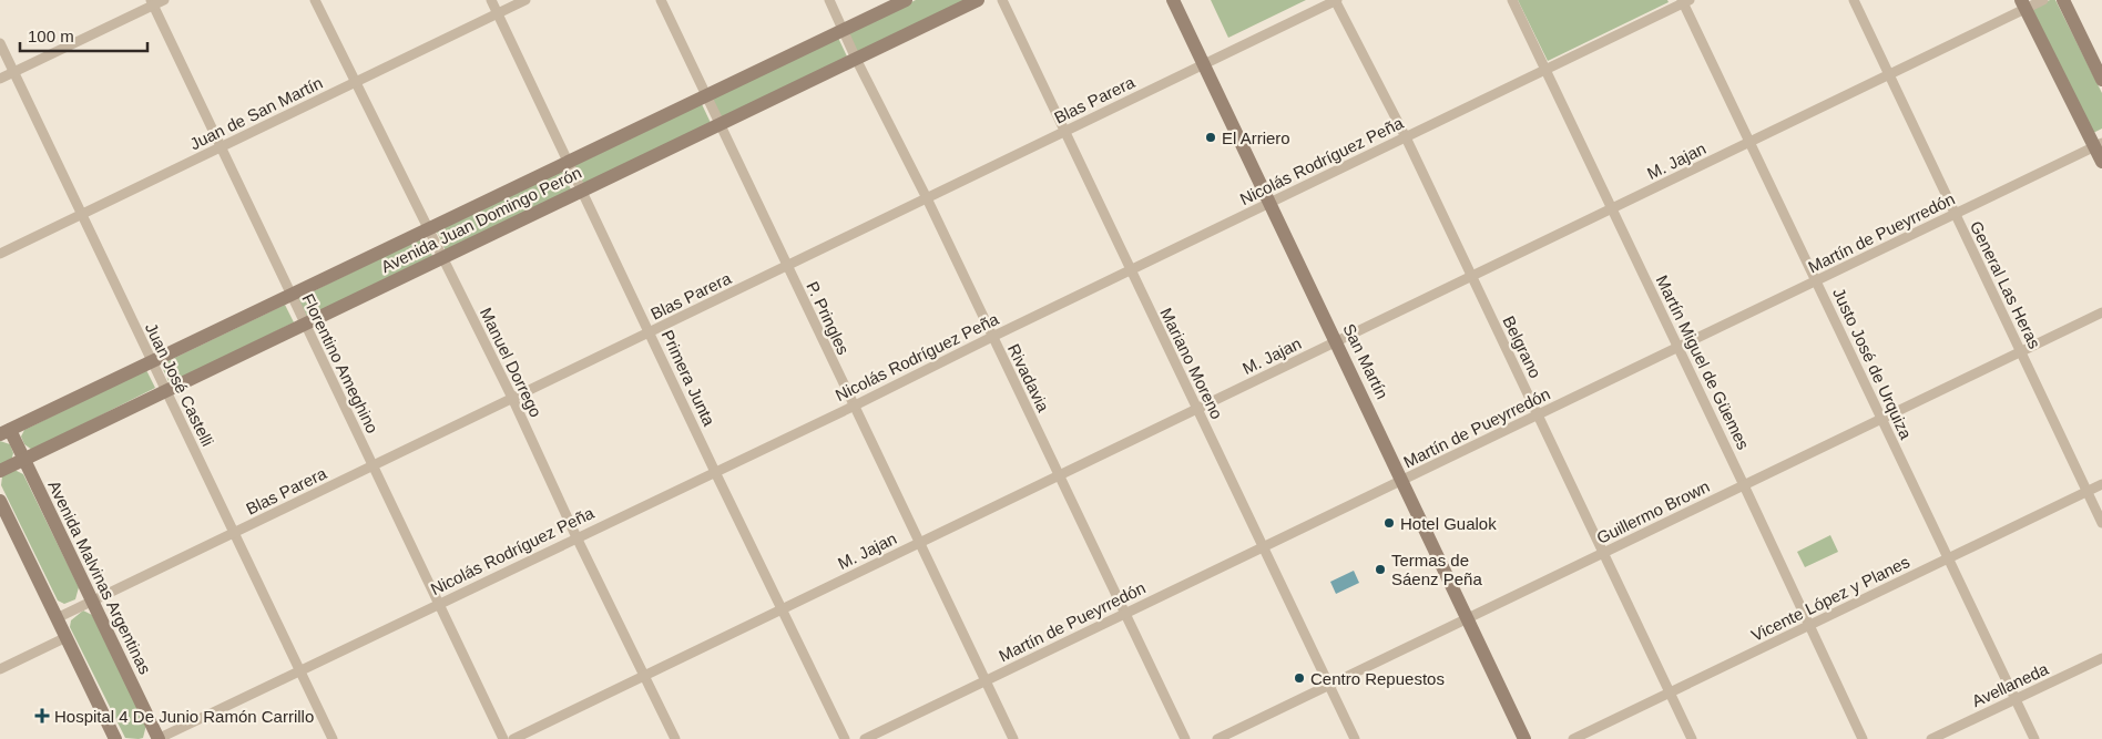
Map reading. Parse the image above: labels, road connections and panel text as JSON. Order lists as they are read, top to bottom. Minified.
{"streets":{"main road":["Avenida Juan Domingo Perón","San Martín","Avenida Malvinas Argentinas"],"street":["Blas Parera","Juan de San Martín","Nicolás Rodríguez Peña","M. Jajan","Martín de Pueyrredón","General Las Heras","P. Pringles","Belgrano","Manuel Dorrego","Martín Miguel de Güemes","Florentino Ameghino","Mariano Moreno","Justo José de Urquiza","Primera Junta","Rivadavia","Juan José Castelli","Guillermo Brown","Vicente López y Planes","Avellaneda"]},"crossings":[["Blas Parera","P. Pringles"],["Blas Parera","Belgrano"],["Blas Parera","San Martín"],["Blas Parera","Manuel Dorrego"],["Blas Parera","Florentino Ameghino"],["Blas Parera","Mariano Moreno"],["Blas Parera","Primera Junta"],["Blas Parera","Rivadavia"],["Blas Parera","Juan José Castelli"],["Blas Parera","Avenida Malvinas Argentinas"],["Juan de San Martín","Manuel Dorrego"],["Juan de San Martín","Florentino Ameghino"],["Juan de San Martín","Primera Junta"],["Juan de San Martín","Juan José Castelli"],["Nicolás Rodríguez Peña","P. Pringles"],["Nicolás Rodríguez Peña","Belgrano"],["Nicolás Rodríguez Peña","San Martín"],["Nicolás Rodríguez Peña","Manuel Dorrego"],["Nicolás Rodríguez Peña","Martín Miguel de Güemes"],["Nicolás Rodríguez Peña","Florentino Ameghino"],["Nicolás Rodríguez Peña","Mariano Moreno"],["Nicolás Rodríguez Peña","Justo José de Urquiza"],["Nicolás Rodríguez Peña","Primera Junta"],["Nicolás Rodríguez Peña","Rivadavia"],["Nicolás Rodríguez Peña","Juan José Castelli"],["Nicolás Rodríguez Peña","Avenida Malvinas Argentinas"],["M. Jajan","General Las Heras"],["M. Jajan","P. Pringles"],["M. Jajan","Belgrano"],["M. Jajan","San Martín"],["M. Jajan","Manuel Dorrego"],["M. Jajan","Martín Miguel de Güemes"],["M. Jajan","Mariano Moreno"],["M. Jajan","Justo José de Urquiza"],["M. Jajan","Primera Junta"],["M. Jajan","Rivadavia"],["Avenida Juan Domingo Perón","P. Pringles"],["Avenida Juan Domingo Perón","Manuel Dorrego"],["Avenida Juan Domingo Perón","Florentino Ameghino"],["Avenida Juan Domingo Perón","Primera Junta"],["Avenida Juan Domingo Perón","Rivadavia"],["Avenida Juan Domingo Perón","Juan José Castelli"],["Avenida Juan Domingo Perón","Avenida Malvinas Argentinas"],["Martín de Pueyrredón","General Las Heras"],["Martín de Pueyrredón","P. Pringles"],["Martín de Pueyrredón","Belgrano"],["Martín de Pueyrredón","San Martín"],["Martín de Pueyrredón","Martín Miguel de Güemes"],["Martín de Pueyrredón","Mariano Moreno"],["Martín de Pueyrredón","Justo José de Urquiza"],["Martín de Pueyrredón","Rivadavia"],["General Las Heras","Guillermo Brown"],["General Las Heras","Vicente López y Planes"],["Belgrano","Guillermo Brown"],["Belgrano","Vicente López y Planes"],["San Martín","Guillermo Brown"],["Martín Miguel de Güemes","Guillermo Brown"],["Martín Miguel de Güemes","Vicente López y Planes"],["Mariano Moreno","Guillermo Brown"],["Justo José de Urquiza","Guillermo Brown"],["Justo José de Urquiza","Vicente López y Planes"],["Justo José de Urquiza","Avellaneda"]],"places":{"other":["El Arriero","Hotel Gualok","Termas de Sáenz Peña","Centro Repuestos"],"health":["Hospital 4 De Junio Ramón Carrillo"]},"scale_bar":"100 m"}
